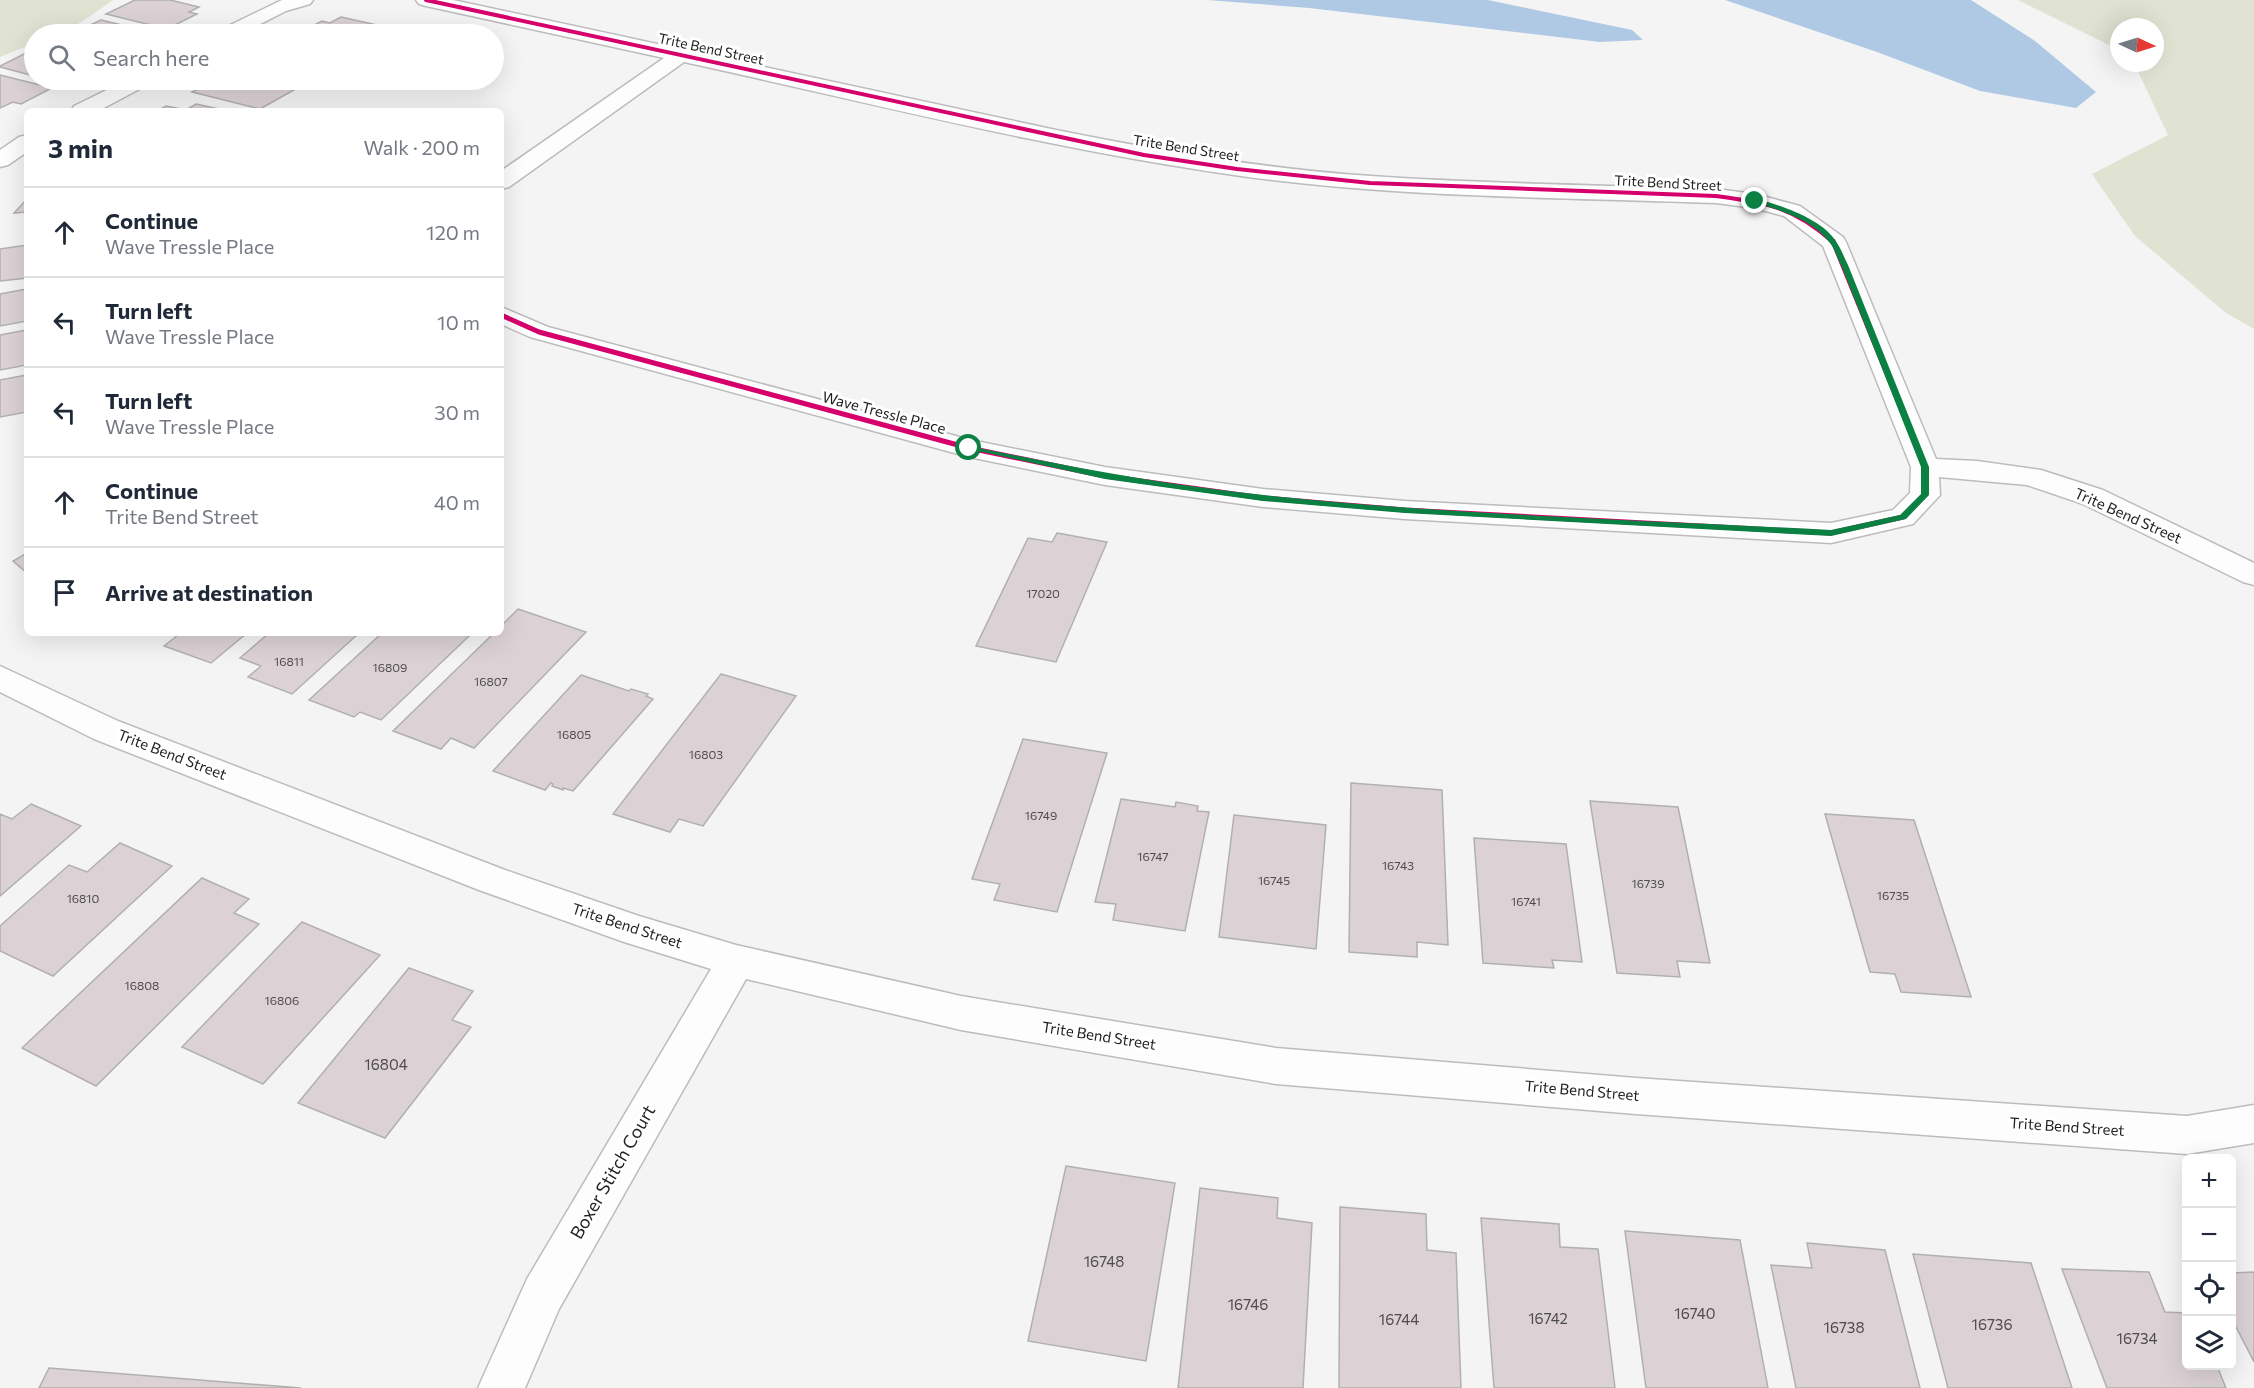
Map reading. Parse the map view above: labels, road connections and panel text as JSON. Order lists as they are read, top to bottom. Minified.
{"streets":{"street":["Trite Bend Street","Wave Tressle Place","Boxer Stitch Court"]},"crossings":[["Trite Bend Street","Wave Tressle Place"],["Trite Bend Street","Boxer Stitch Court"]],"house_numbers":["17020","16811","16809","16807","16805","16803","16749","16747","16743","16745","16739","16735","16810","16741","16808","16806","16804","16748","16746","16740","16742","16744","16736","16738","16734"],"north":"right","page":{"search":"Search here","heading":["3 min","Walk · 200 m"],"list":[["Continue","Wave Tressle Place","120 m"],["Turn left","Wave Tressle Place","10 m"],["Turn left","Wave Tressle Place","30 m"],["Continue","Trite Bend Street","40 m"],"Arrive at destination"],"map_buttons":["+","−"]}}
